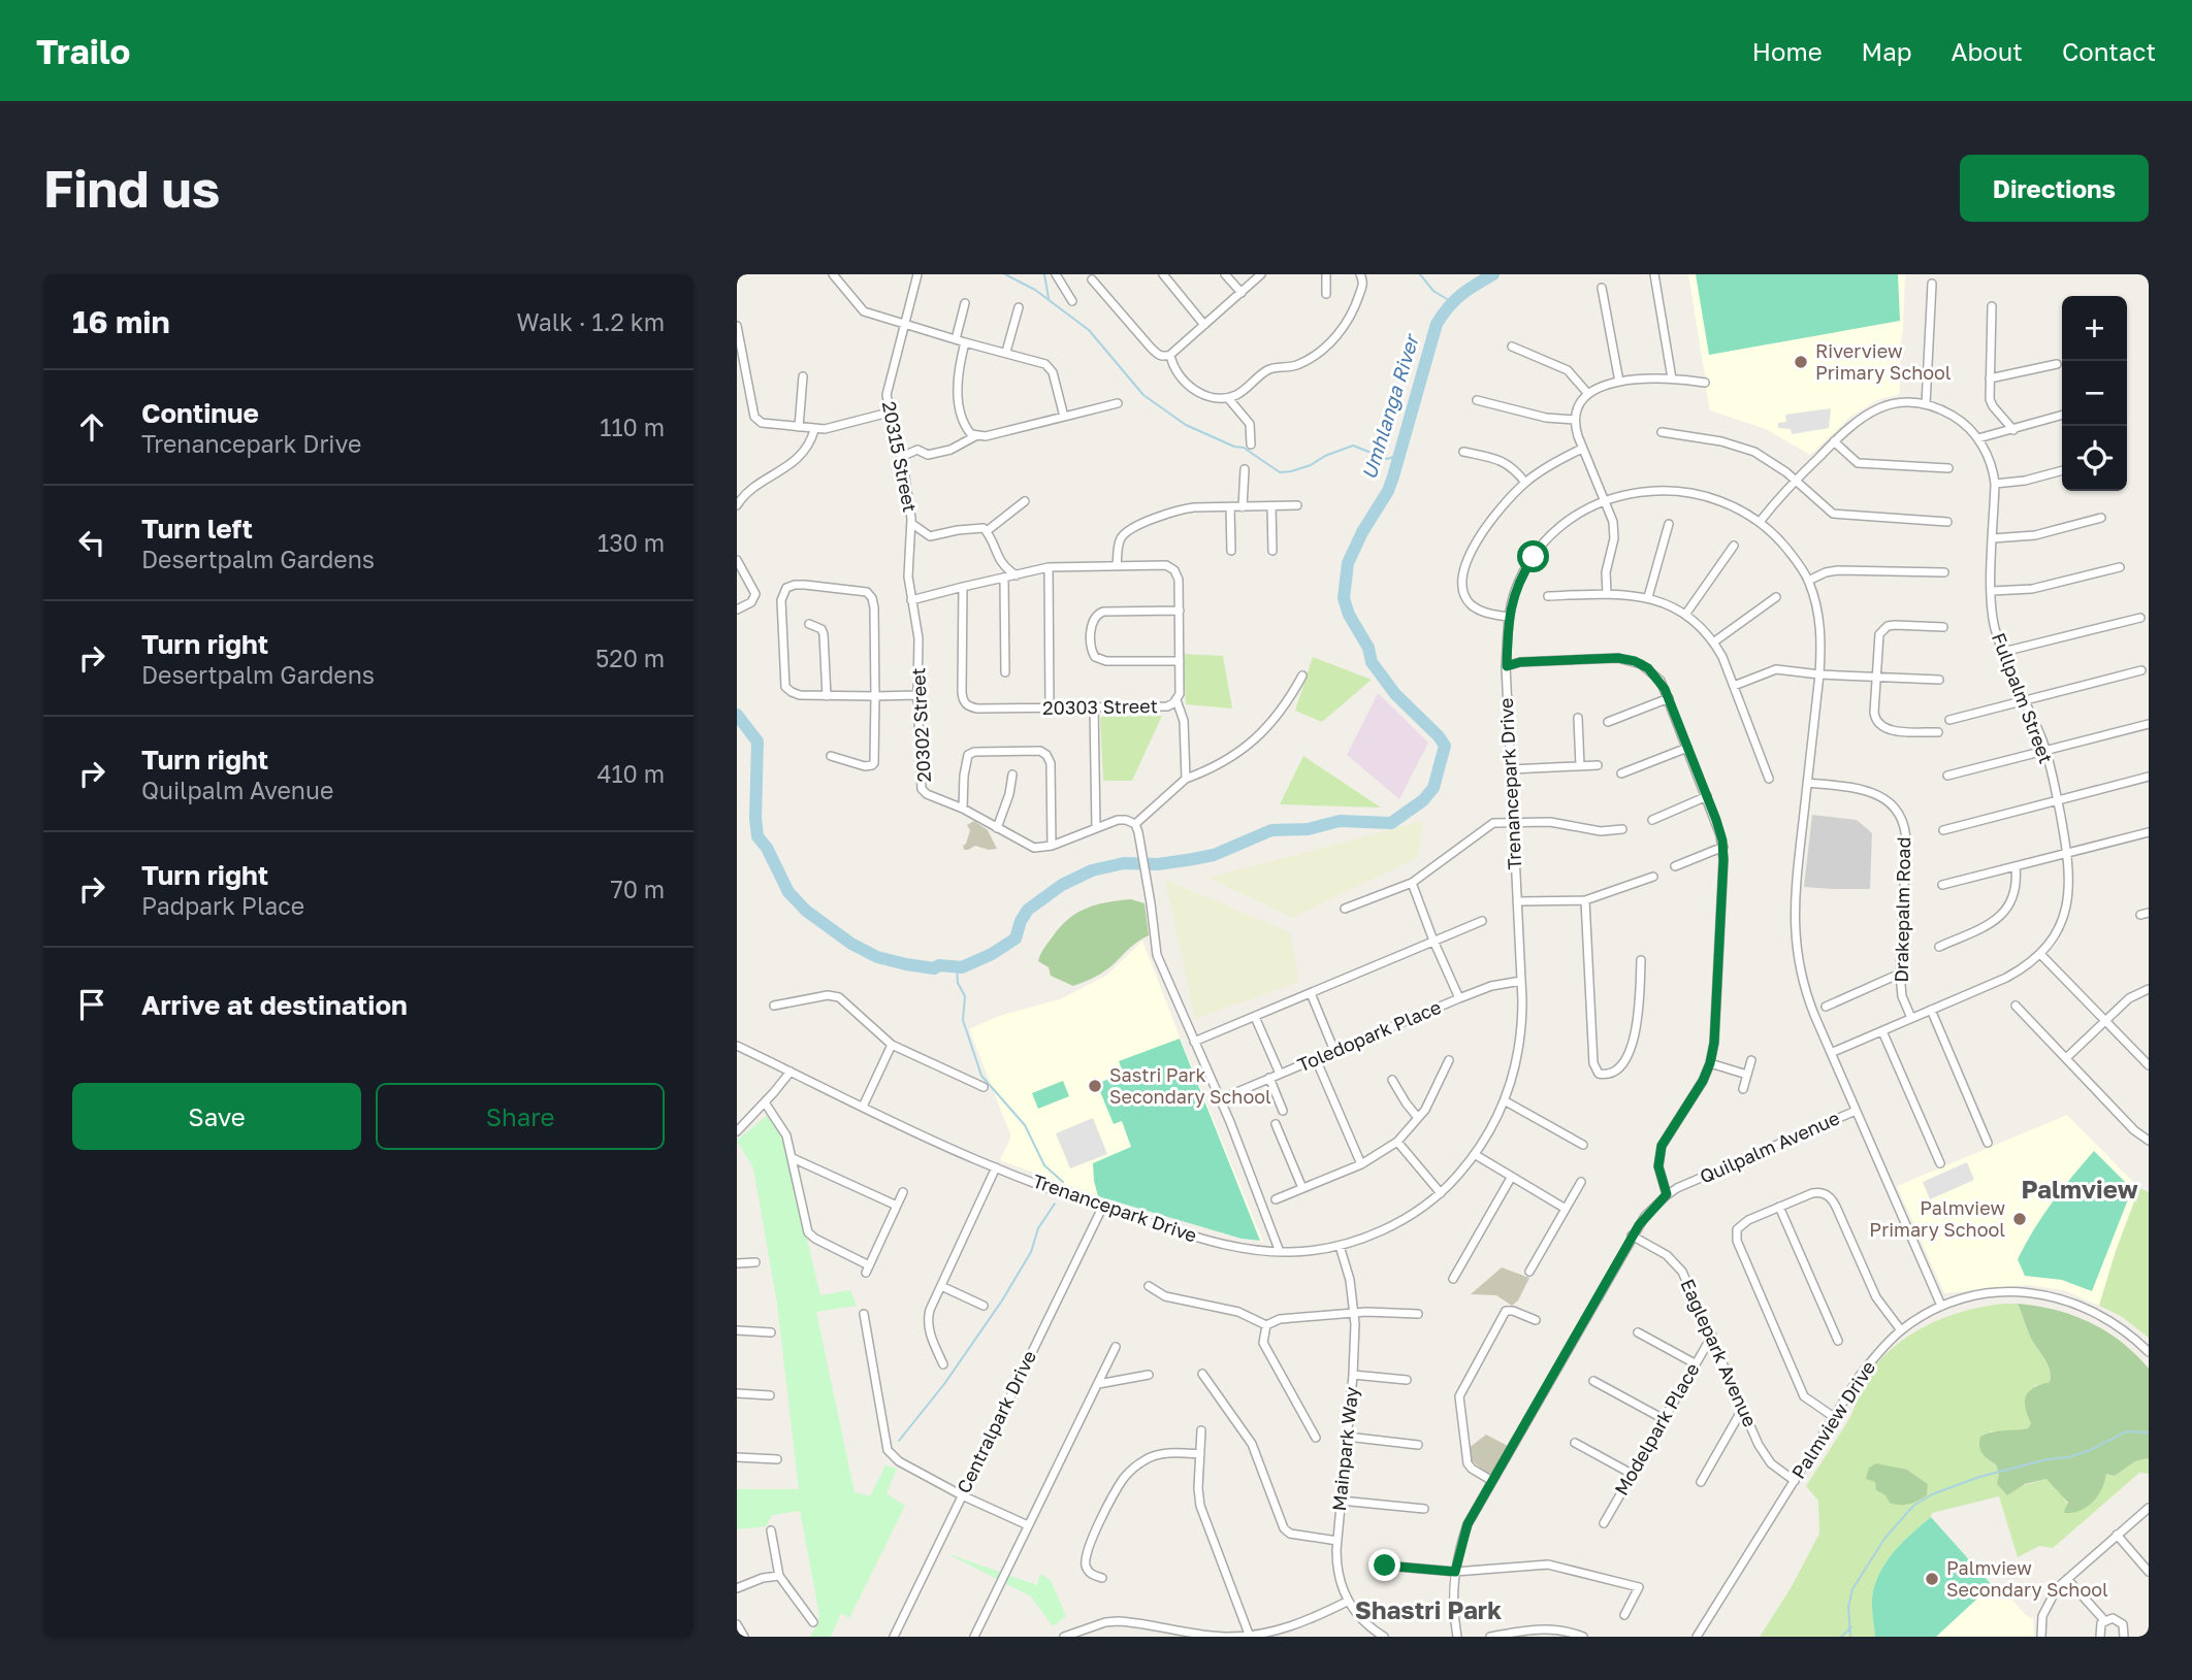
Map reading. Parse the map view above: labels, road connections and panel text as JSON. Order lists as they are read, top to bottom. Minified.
{"streets":{"street":["20315 Street","Fullpalm Street","20303 Street","20302 Street","Trenancepark Drive","Drakepalm Road","Toledopark Place","Quilpalm Avenue","Eaglepark Avenue","Palmview Drive","Centralpark Drive","Modelpark Place","Mainpark Way"]},"crossings":[["20315 Street","20303 Street"],["20315 Street","20302 Street"],["Fullpalm Street","Trenancepark Drive"],["Fullpalm Street","Drakepalm Road"],["20303 Street","20302 Street"],["Trenancepark Drive","Drakepalm Road"],["Trenancepark Drive","Toledopark Place"],["Trenancepark Drive","Quilpalm Avenue"],["Trenancepark Drive","Palmview Drive"],["Trenancepark Drive","Centralpark Drive"],["Trenancepark Drive","Mainpark Way"],["Quilpalm Avenue","Eaglepark Avenue"],["Eaglepark Avenue","Palmview Drive"],["Eaglepark Avenue","Modelpark Place"]],"districts":["Palmview","Shastri Park"],"water":["Umhlanga River"],"places":["Riverview Primary School","Sastri Park Secondary School","Palmview Primary School","Palmview Secondary School"],"page":{"header":"Trailo","nav":["Home","Map","About","Contact"],"buttons":["Directions",["Save","Share"]],"title":"Find us","heading":["16 min","Walk · 1.2 km"],"map_buttons":["+","−"],"list":[["Continue","Trenancepark Drive","110 m"],["Turn left","Desertpalm Gardens","130 m"],["Turn right","Desertpalm Gardens","520 m"],["Turn right","Quilpalm Avenue","410 m"],["Turn right","Padpark Place","70 m"],"Arrive at destination"]}}
